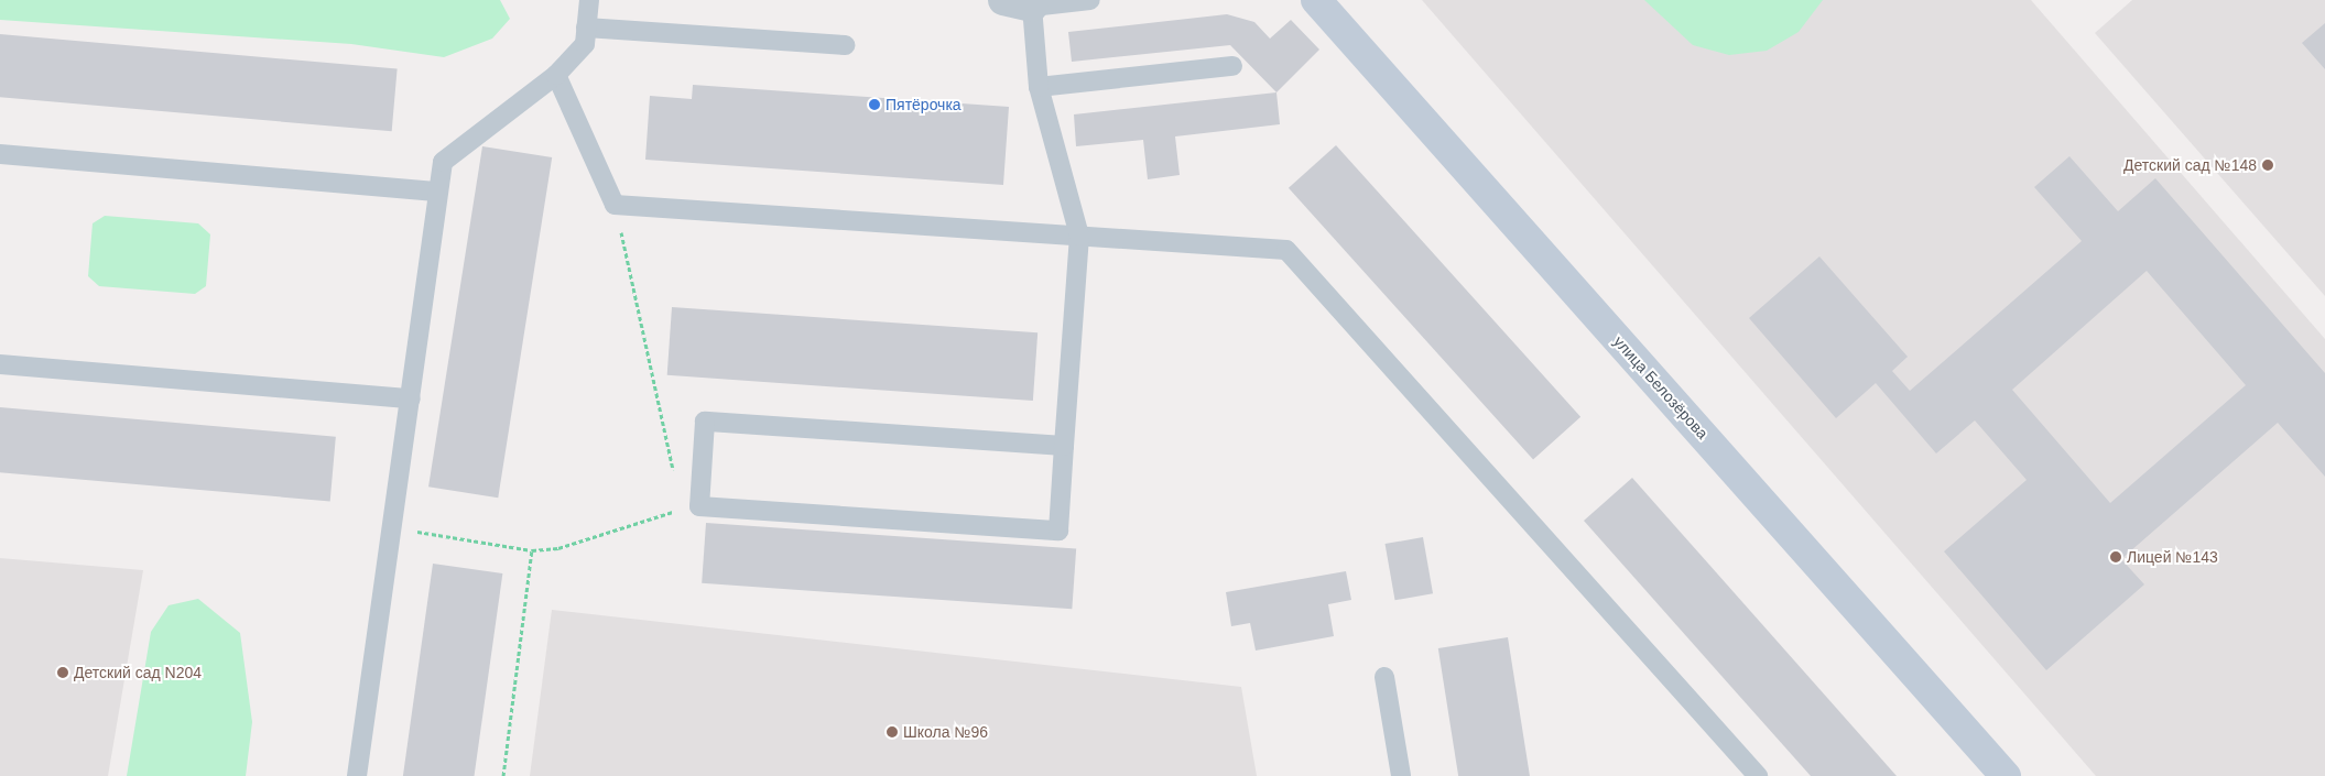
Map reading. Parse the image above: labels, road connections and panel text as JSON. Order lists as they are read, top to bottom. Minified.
{"streets":{"street":["улица Белозёрова"]},"places":["Пятёрочка","Детский сад №148","Лицей №143","Детский сад N204","Школа №96"]}
